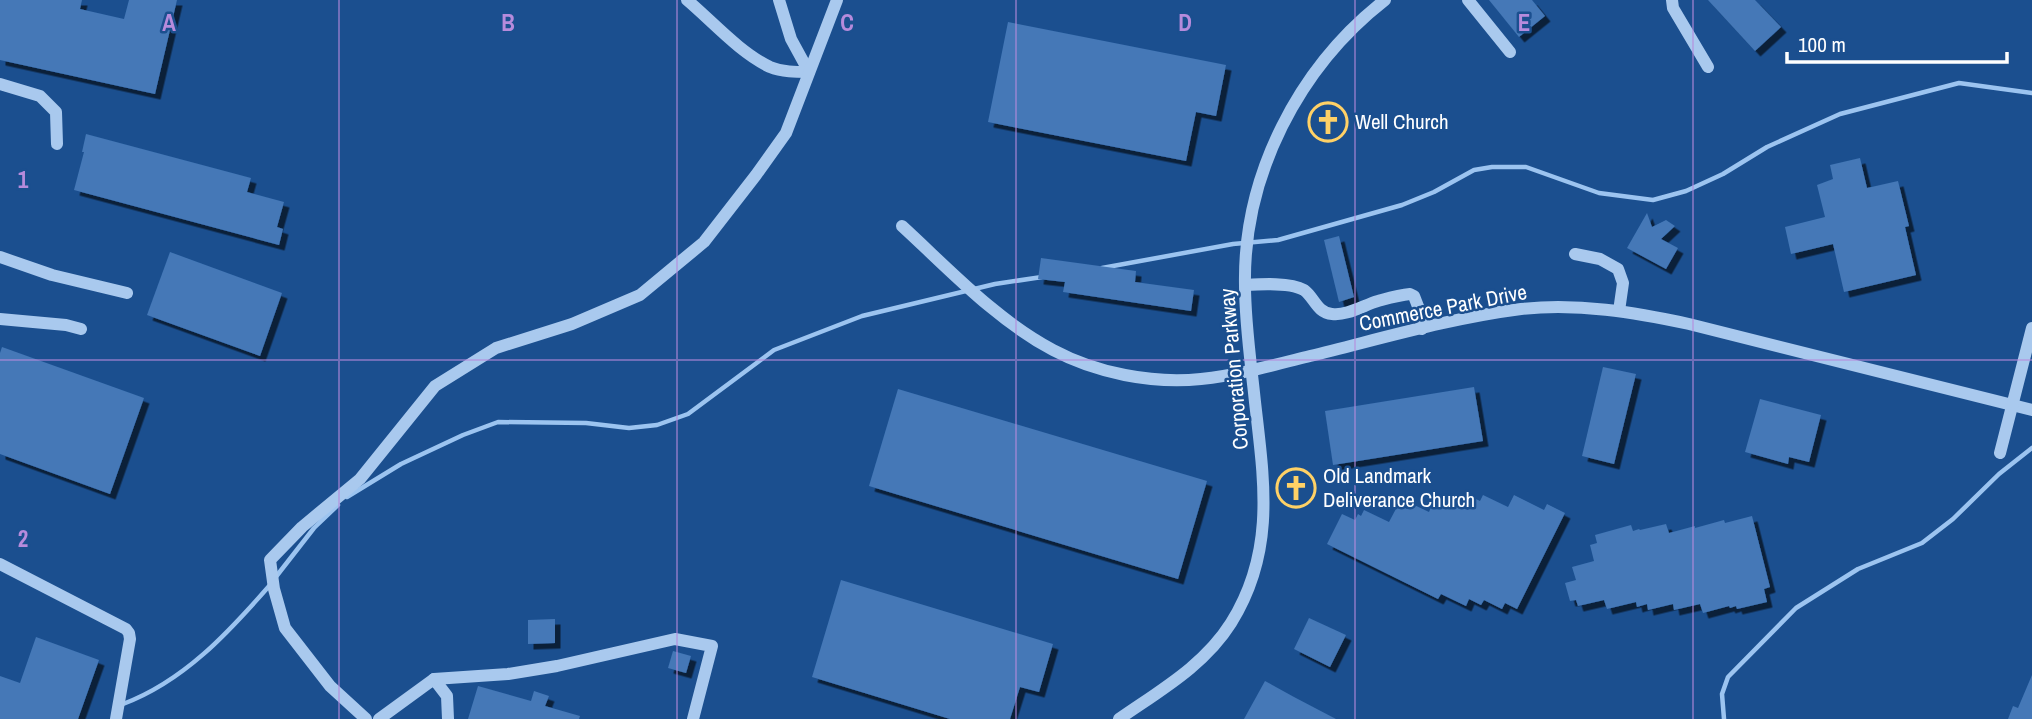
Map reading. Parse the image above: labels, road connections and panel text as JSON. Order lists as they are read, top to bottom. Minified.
{"streets":{"street":["Commerce Park Drive","Corporation Parkway"]},"crossings":[["Commerce Park Drive","Corporation Parkway"]],"places":{"church":["Well Church","Old Landmark Deliverance Church"]},"scale_bar":"100 m","grid":{"columns":["A","B","C","D","E"],"rows":["1","2"]}}
